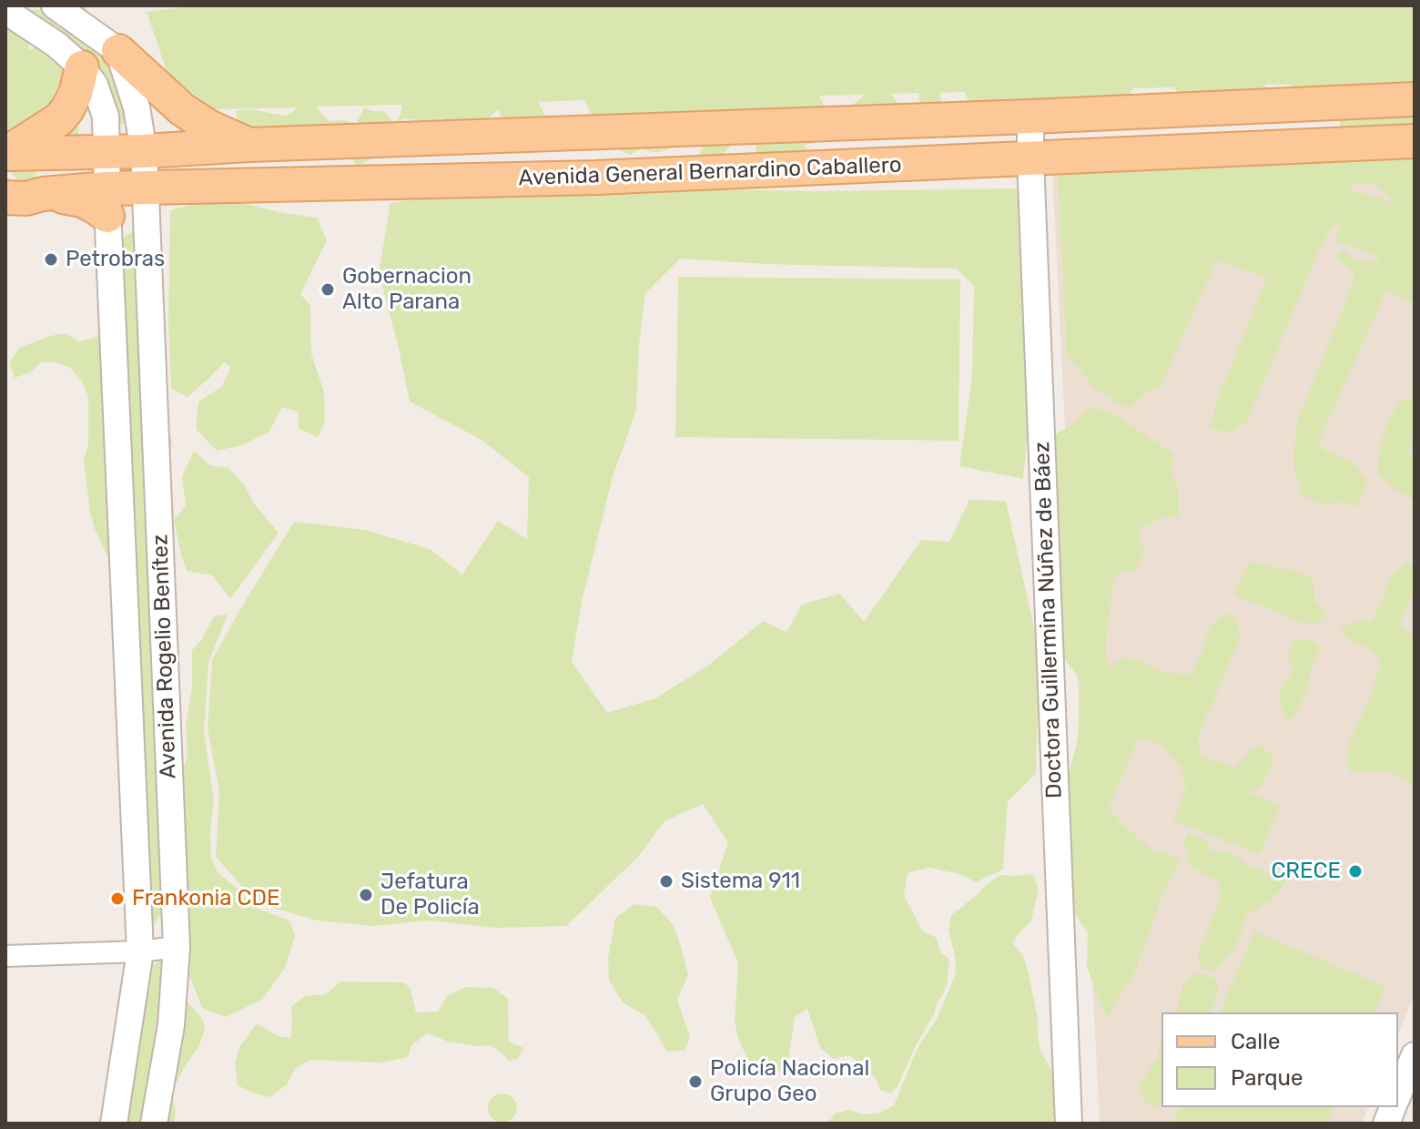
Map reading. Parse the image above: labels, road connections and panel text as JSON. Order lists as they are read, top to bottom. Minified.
{"streets":{"main road":["Avenida General Bernardino Caballero"],"street":["Doctora Guillermina Núñez de Báez","Avenida Rogelio Benítez"]},"crossings":[["Avenida General Bernardino Caballero","Doctora Guillermina Núñez de Báez"],["Avenida General Bernardino Caballero","Avenida Rogelio Benítez"]],"places":["Petrobras","Gobernacion Alto Parana","CRECE","Sistema 911","Jefatura De Policía","Frankonia CDE","Policía Nacional Grupo Geo"],"legend":["Calle","Parque"]}
